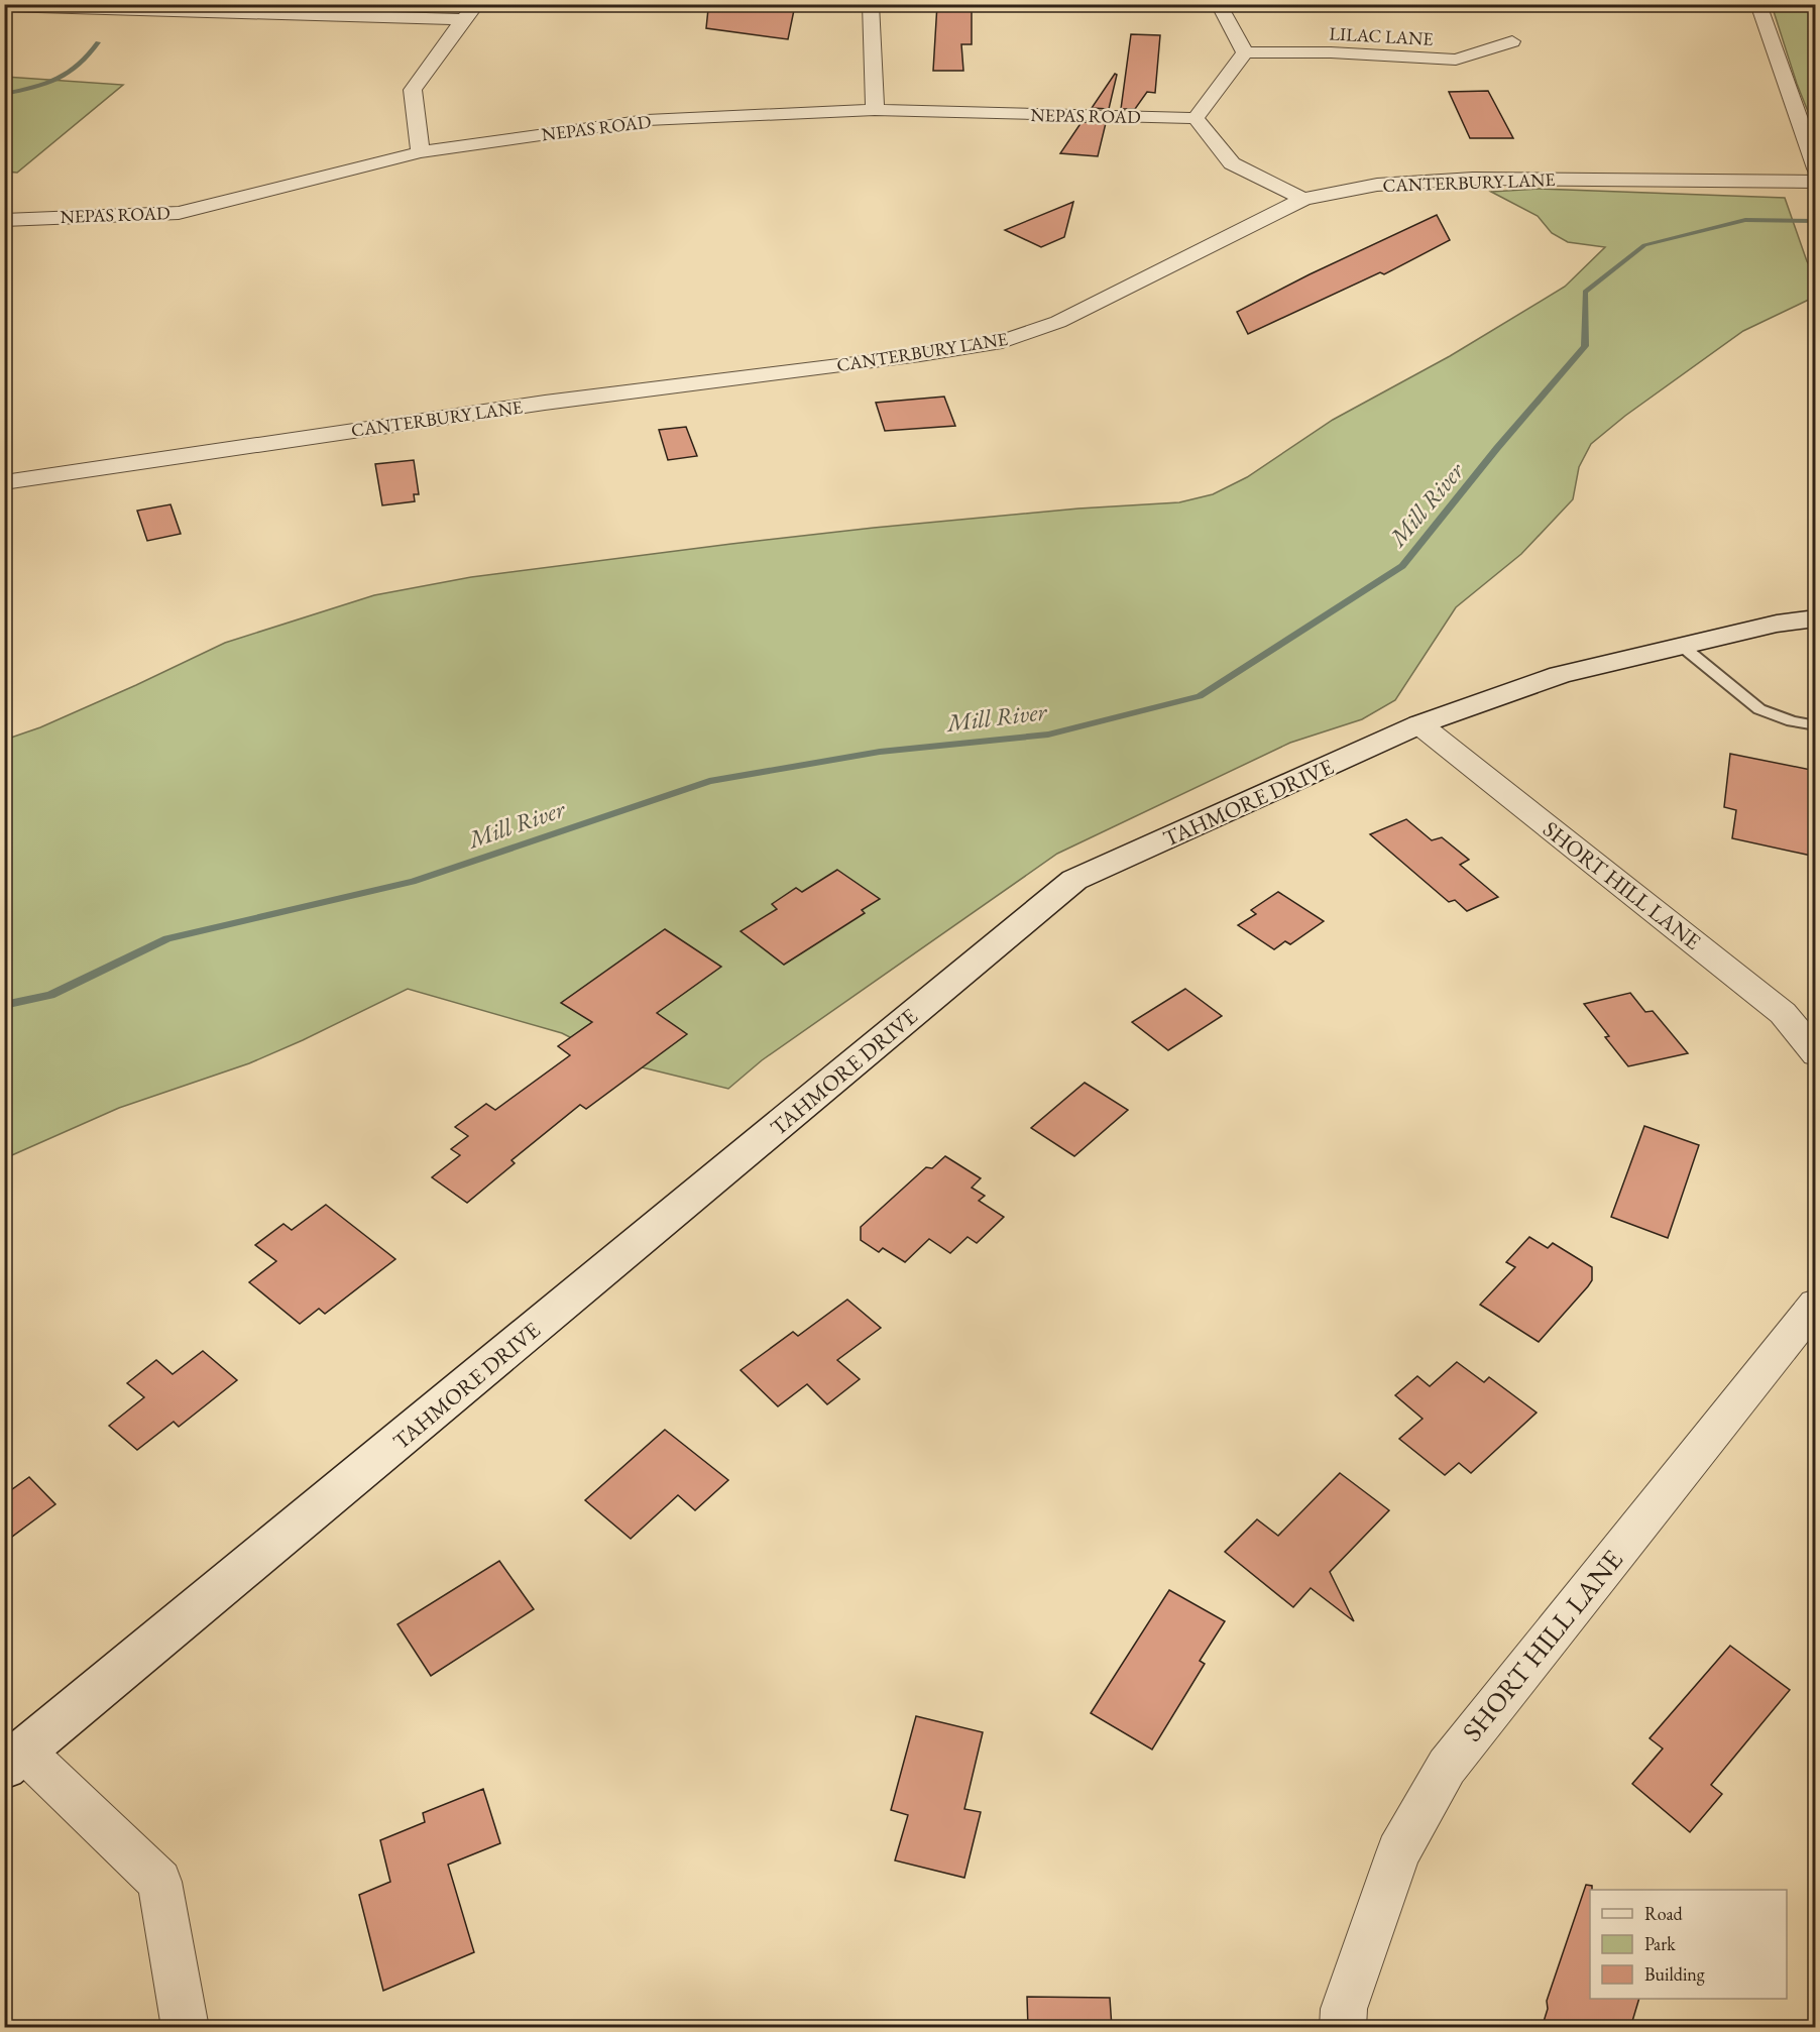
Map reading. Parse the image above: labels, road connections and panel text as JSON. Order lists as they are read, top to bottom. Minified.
{"streets":{"street":["LILAC LANE","NEPAS ROAD","CANTERBURY LANE","TAHMORE DRIVE","SHORT HILL LANE"]},"crossings":[["TAHMORE DRIVE","SHORT HILL LANE"]],"water":["Mill River"],"legend":["Road","Park","Building"]}
